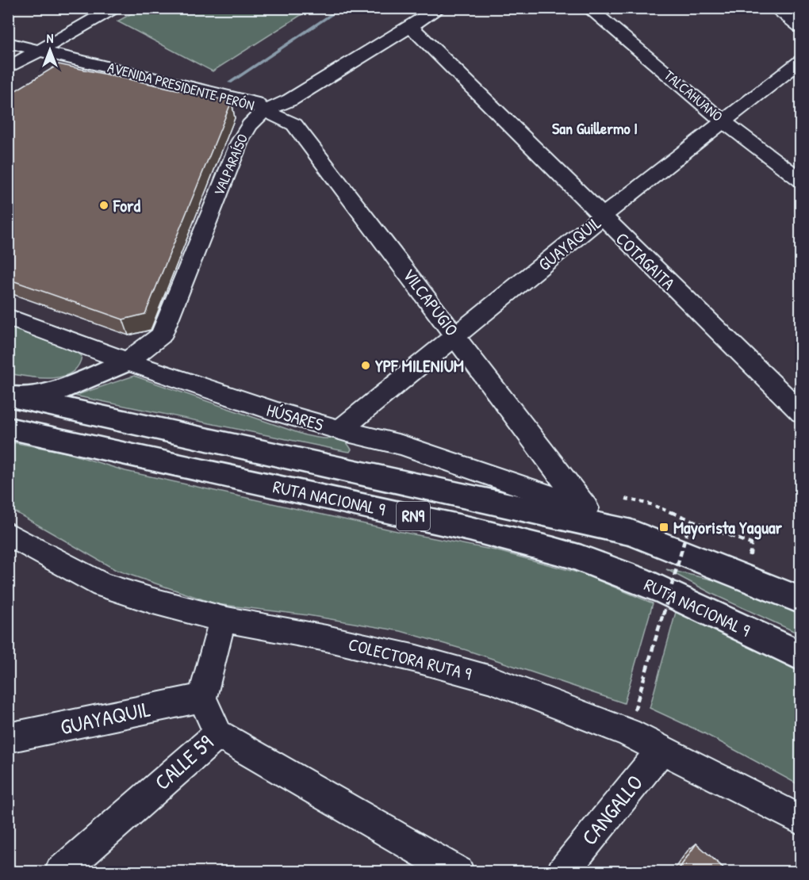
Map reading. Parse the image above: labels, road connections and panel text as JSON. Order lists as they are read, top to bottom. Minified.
{"streets":{"highway":["RUTA NACIONAL 9","RN9"],"street":["AVENIDA PRESIDENTE PERÓN","TALCAHUANO","VALPARAÍSO","GUAYAQUIL","COTAGAITA","VILCAPUGIO","HÚSARES","COLECTORA RUTA 9","CALLE 59","CANGALLO"]},"crossings":[["AVENIDA PRESIDENTE PERÓN","VALPARAÍSO"],["AVENIDA PRESIDENTE PERÓN","VILCAPUGIO"],["TALCAHUANO","GUAYAQUIL"],["VALPARAÍSO","COTAGAITA"],["VALPARAÍSO","VILCAPUGIO"],["VALPARAÍSO","HÚSARES"],["GUAYAQUIL","COTAGAITA"],["GUAYAQUIL","VILCAPUGIO"],["GUAYAQUIL","HÚSARES"],["GUAYAQUIL","CALLE 59"],["VILCAPUGIO","HÚSARES"],["HÚSARES","RUTA NACIONAL 9"],["COLECTORA RUTA 9","CANGALLO"]],"districts":["San Guillermo I"],"places":{"other":["Ford","YPF MILENIUM"],"transit":["Mayorista Yaguar"]},"north":"top"}
